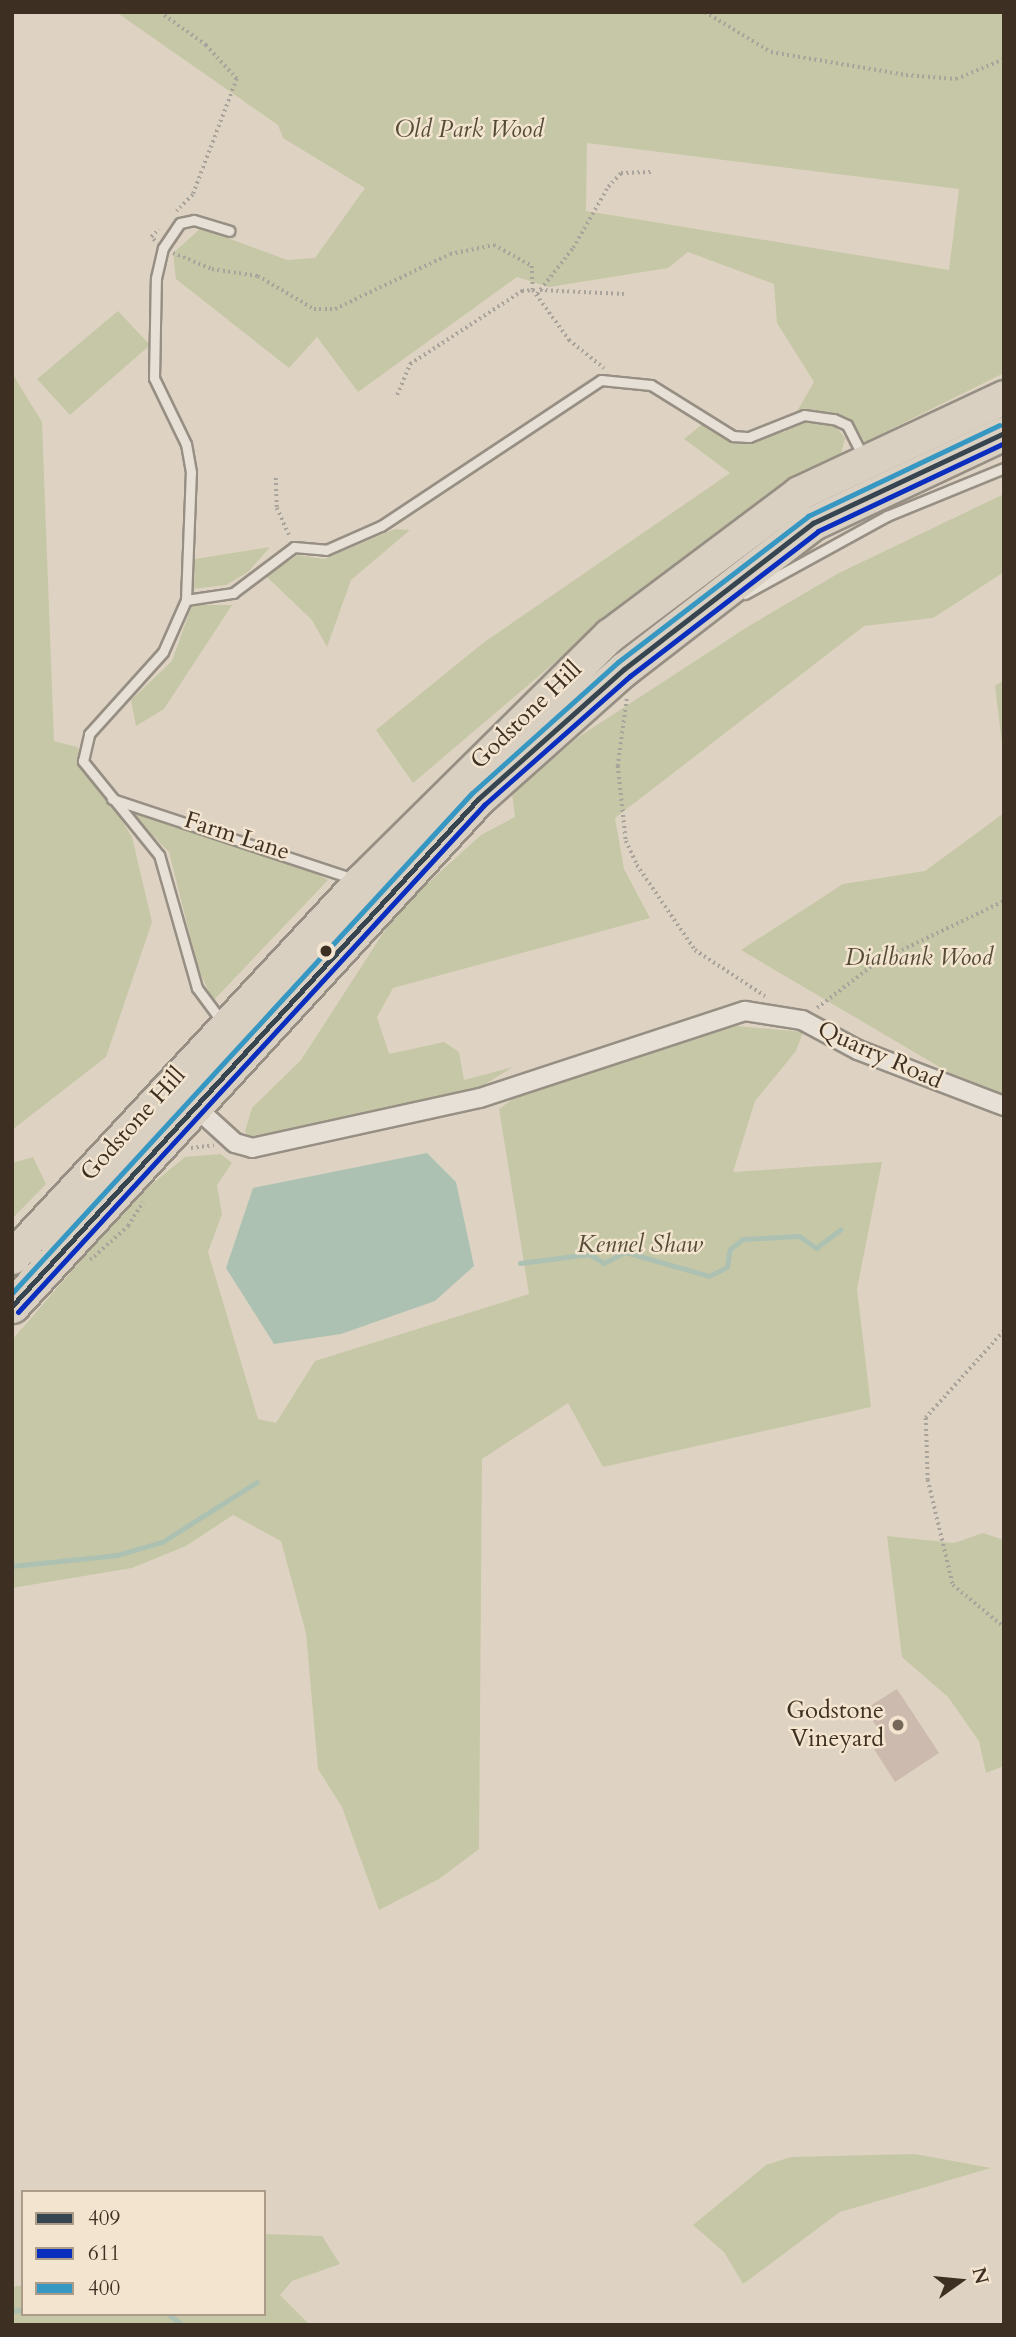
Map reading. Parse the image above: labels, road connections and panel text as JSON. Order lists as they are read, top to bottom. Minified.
{"streets":{"highway":["Godstone Hill"],"street":["Quarry Road"],"lane":["Farm Lane"]},"crossings":[["Godstone Hill","Farm Lane"],["Godstone Hill","Quarry Road"]],"parks":["Old Park Wood","Dialbank Wood","Kennel Shaw"],"places":["Godstone Vineyard"],"lines":["transit line 400","transit line 409","transit line 611"],"legend":["409","611","400"],"north":"right"}
